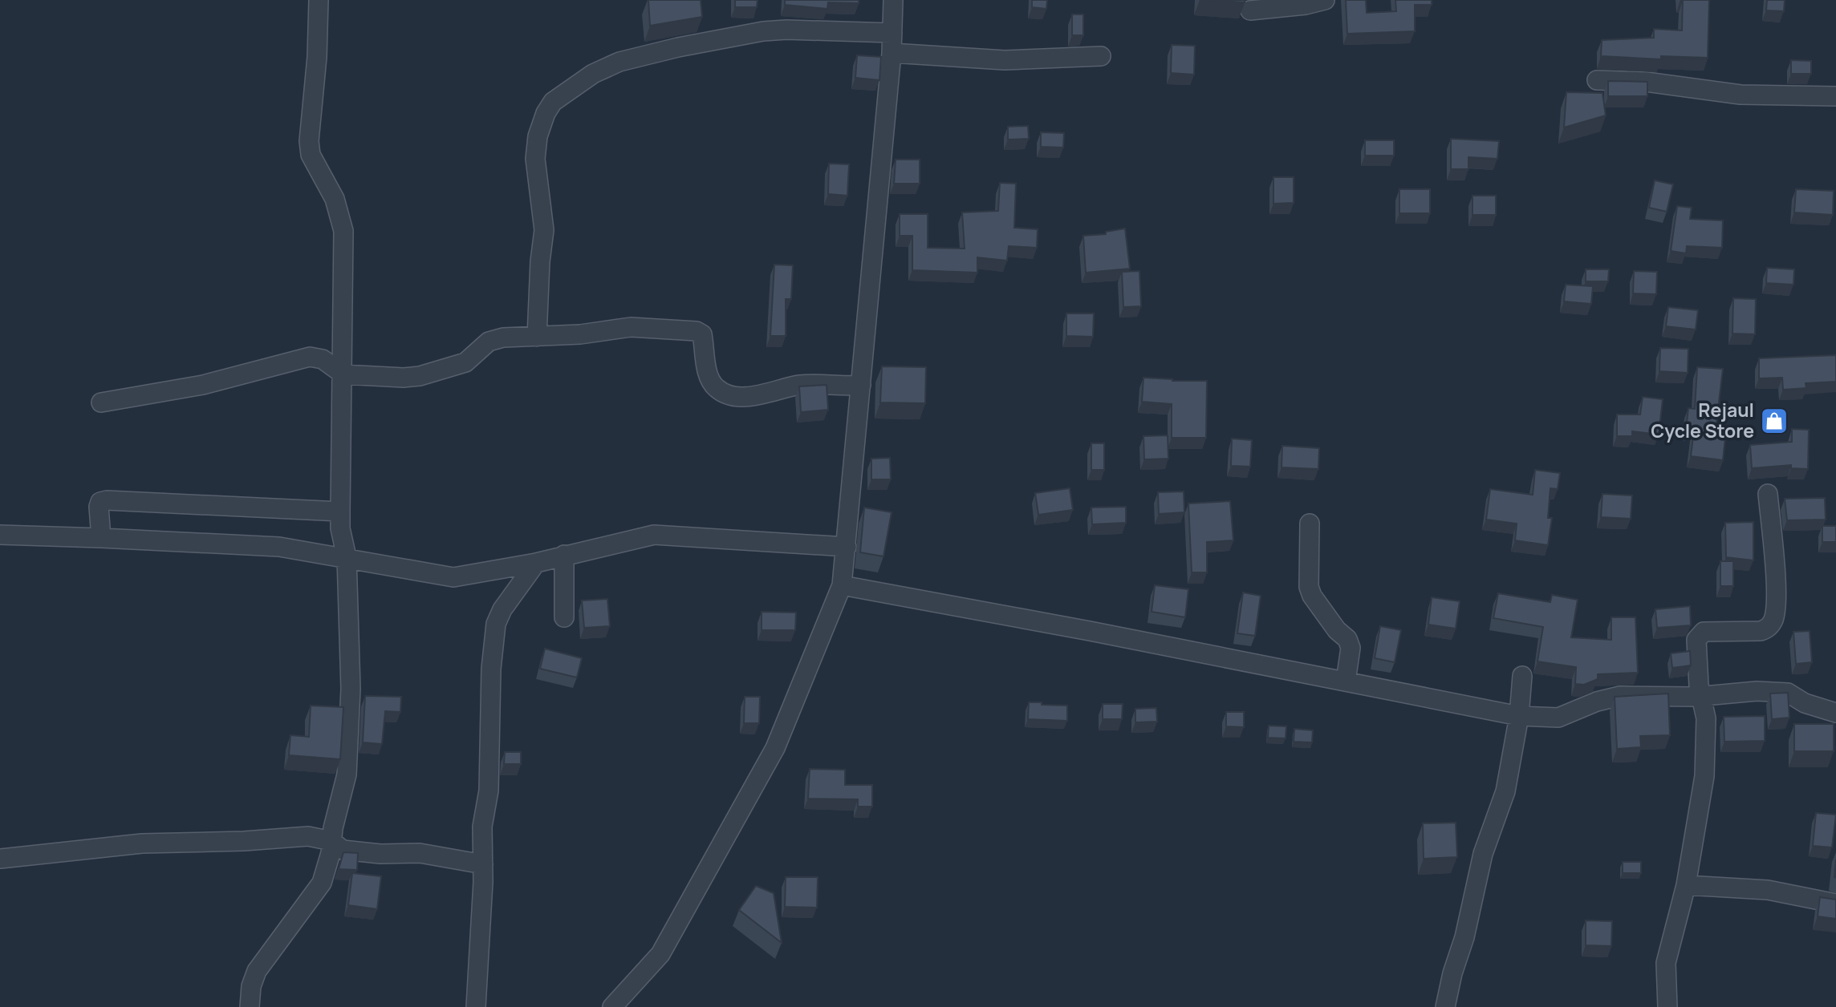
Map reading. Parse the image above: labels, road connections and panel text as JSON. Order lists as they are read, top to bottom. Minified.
{"places":{"shop":["Rejaul Cycle Store"]}}
